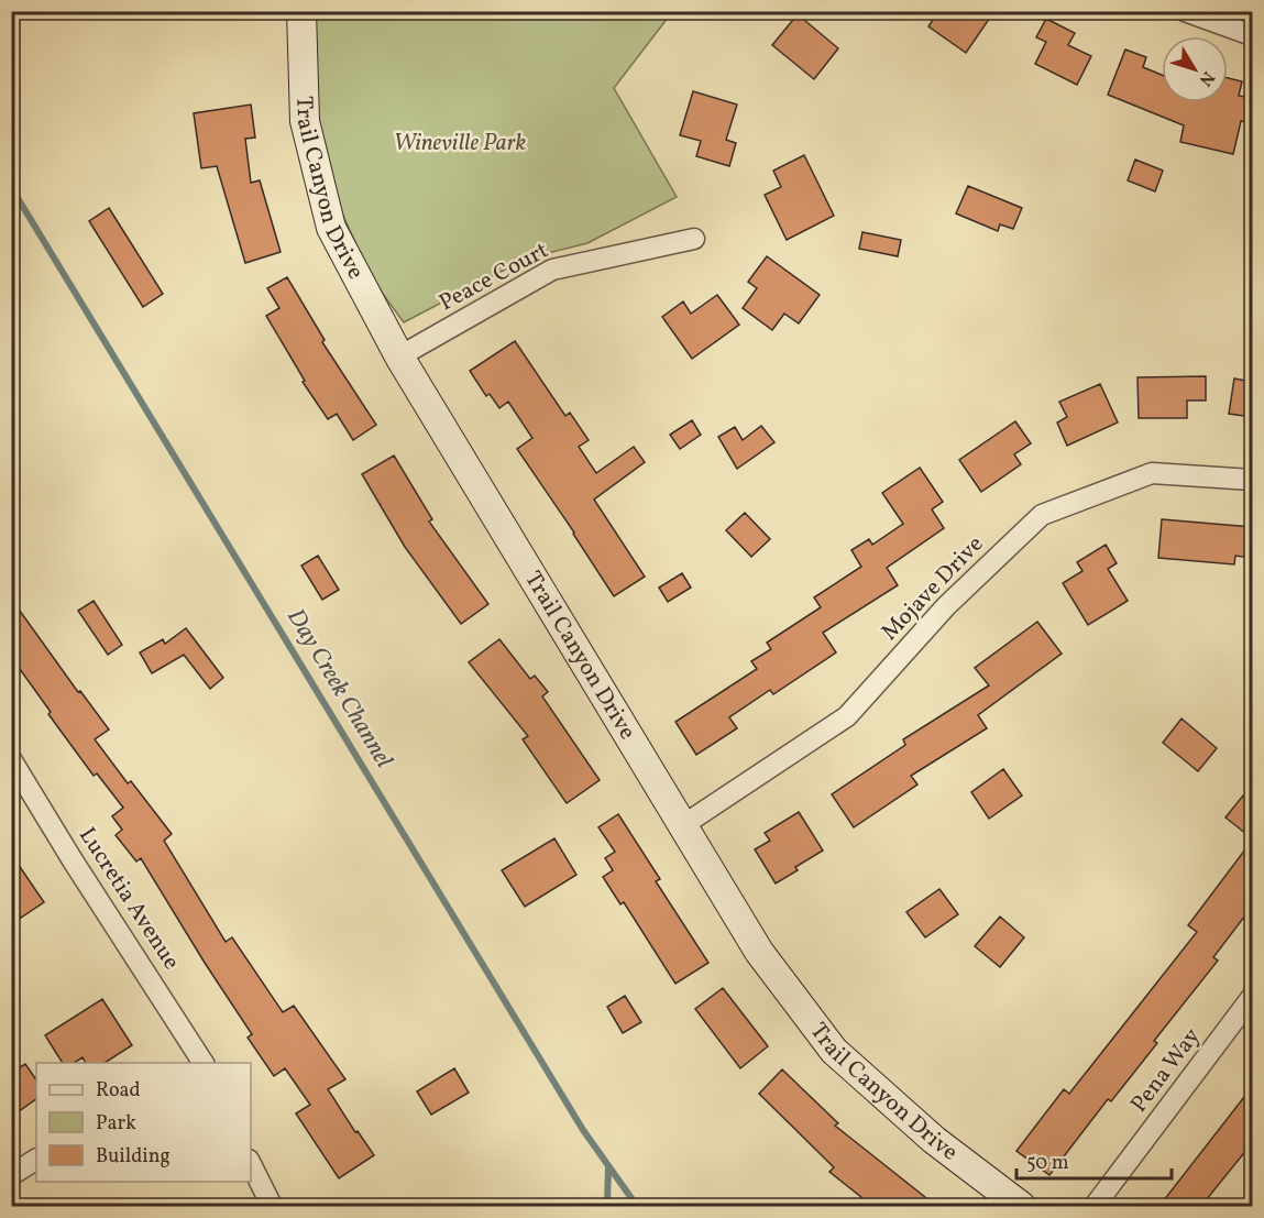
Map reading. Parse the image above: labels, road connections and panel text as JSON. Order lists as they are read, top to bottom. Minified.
{"streets":{"street":["Trail Canyon Drive","Peace Court","Mojave Drive","Lucretia Avenue","Pena Way"]},"crossings":[["Trail Canyon Drive","Peace Court"],["Trail Canyon Drive","Mojave Drive"]],"water":["Day Creek Channel"],"parks":["Wineville Park"],"legend":["Road","Park","Building"],"scale_bar":"50 m","north":"bottom right"}
